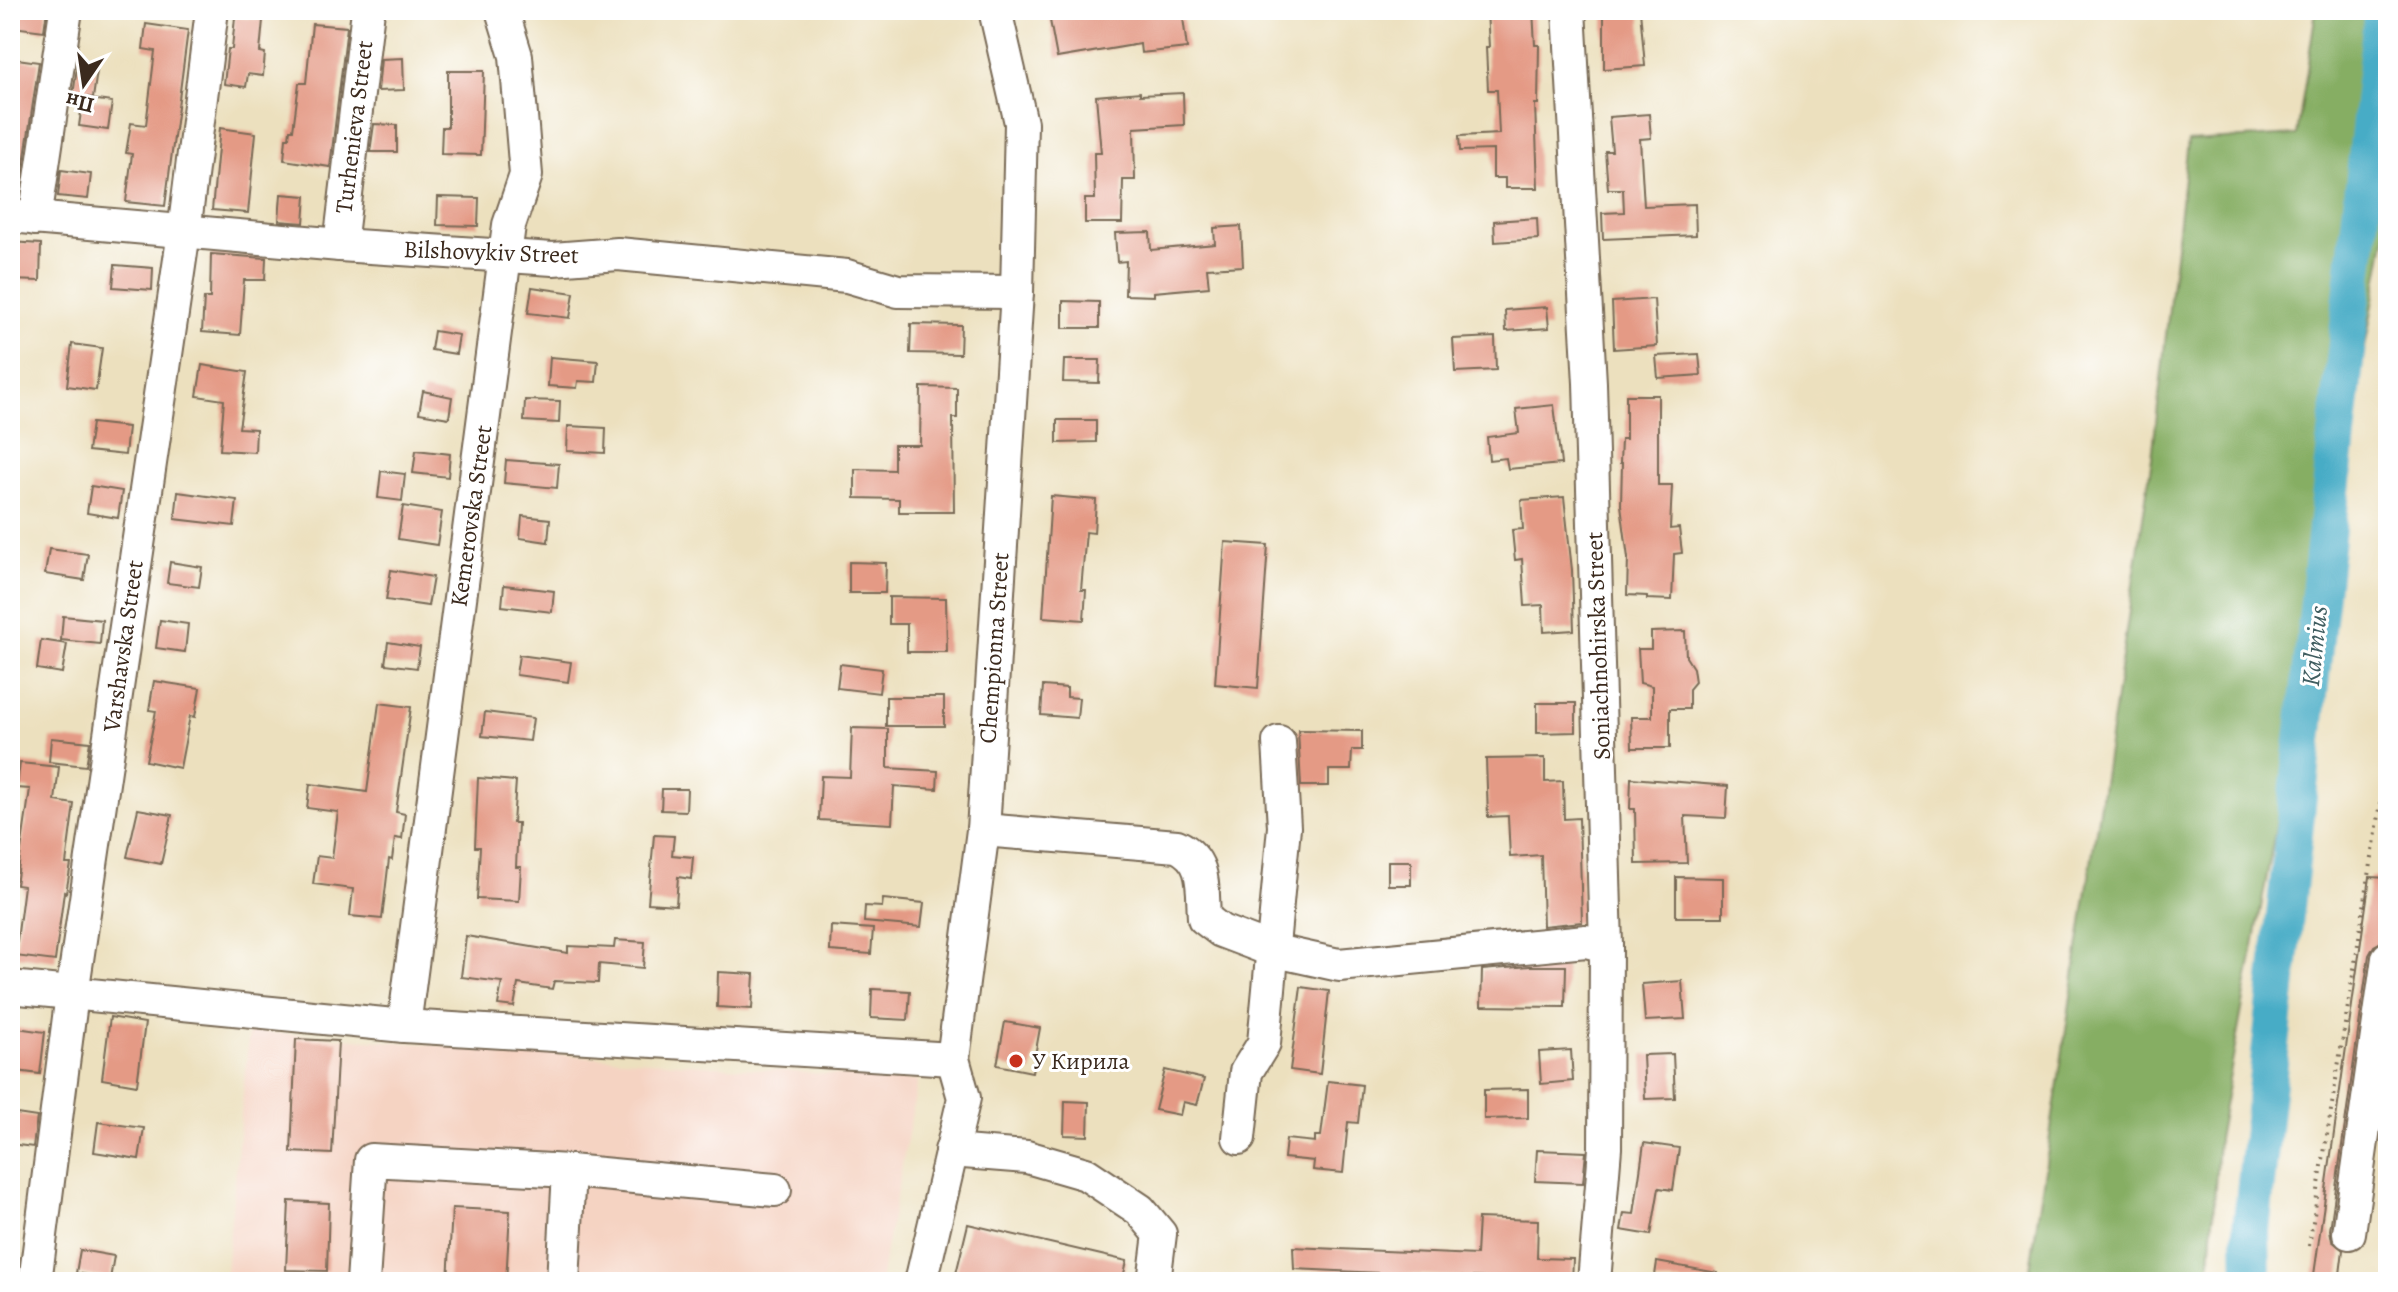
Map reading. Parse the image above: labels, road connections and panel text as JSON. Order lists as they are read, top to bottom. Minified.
{"streets":{"street":["Turhenieva Street","Bilshovykiv Street","Kemerovska Street","Varshavska Street","Soniachnohirska Street","Chempionna Street"]},"crossings":[["Turhenieva Street","Bilshovykiv Street"],["Bilshovykiv Street","Kemerovska Street"],["Bilshovykiv Street","Varshavska Street"],["Bilshovykiv Street","Chempionna Street"]],"water":["Kalmius"],"places":["У Кирила"],"north":"bottom"}
